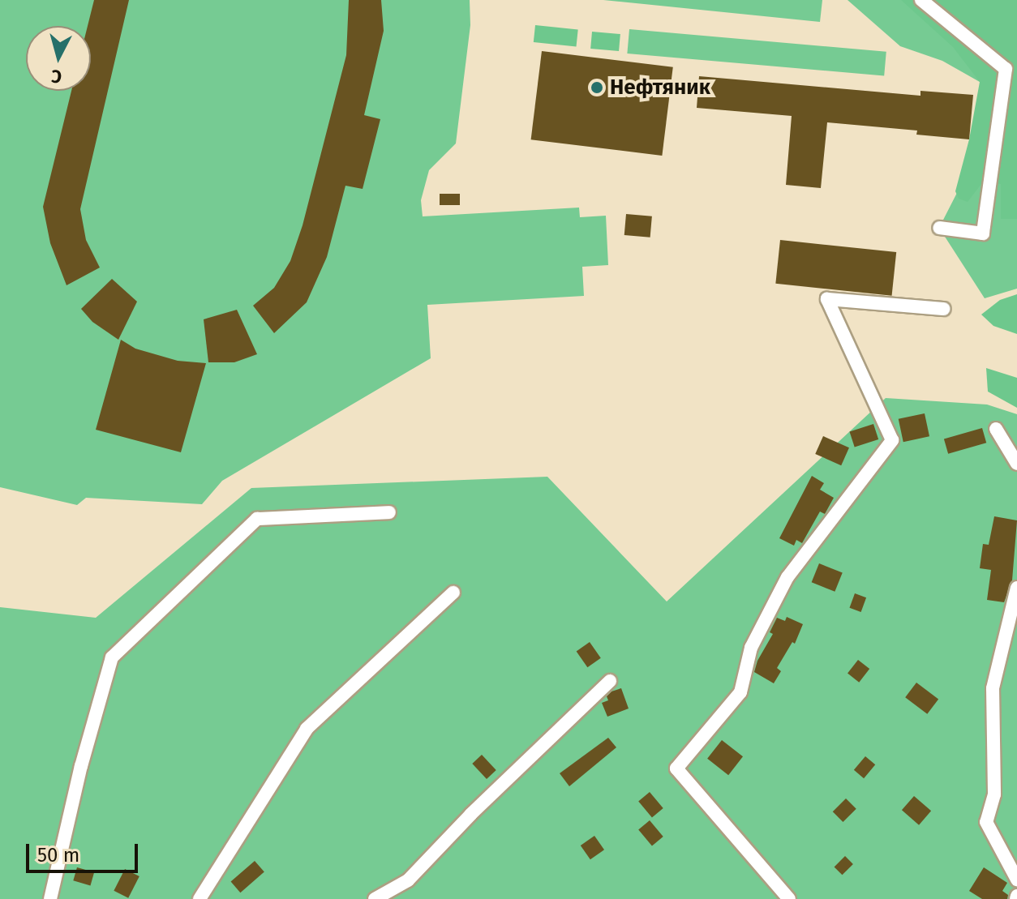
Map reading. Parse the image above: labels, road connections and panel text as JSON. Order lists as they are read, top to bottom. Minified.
{"places":["Нефтяник"],"scale_bar":"50 m","north":"bottom"}
